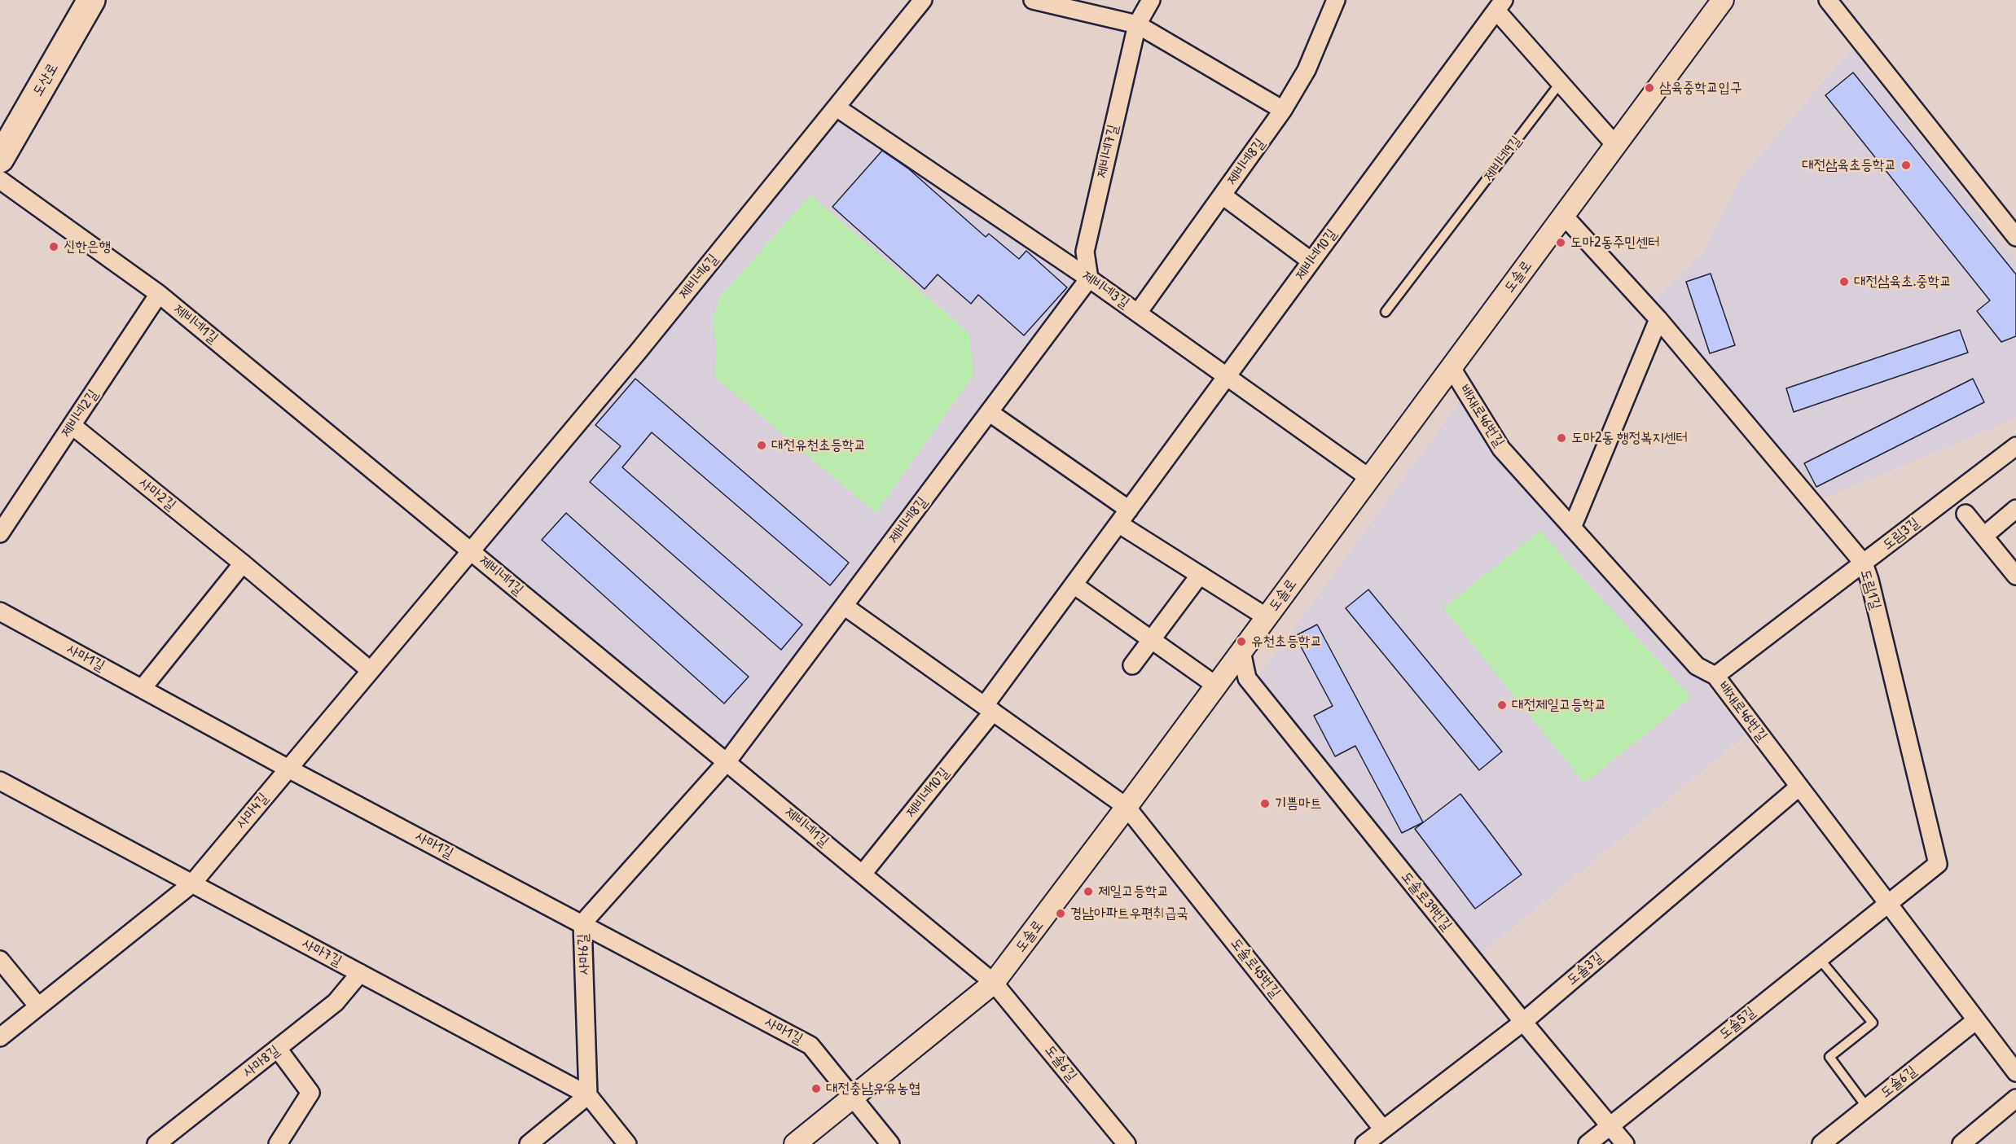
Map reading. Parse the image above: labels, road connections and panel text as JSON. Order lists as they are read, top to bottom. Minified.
{"streets":{"main road":["도산로"],"street":["제비네7길","제비네8길","제비네10길","제비네6길","도솔로","제비네3길","제비네1길","제비네2길","배재로46번길","사마2길","도림3길","도림1길","사마1길","사마4길","도솔로39번길","사마7길","사마6길","도솔로45번길","도솔3길","도솔5길","사마8길","도솔6길"],"lane":["제비네9길"]},"crossings":[["제비네7길","제비네8길"],["제비네7길","제비네3길"],["제비네8길","제비네3길"],["제비네8길","제비네1길"],["제비네8길","사마6길"],["제비네10길","제비네3길"],["제비네10길","제비네1길"],["제비네6길","제비네3길"],["제비네6길","제비네1길"],["제비네6길","사마4길"],["도솔로","제비네3길"],["도솔로","제비네1길"],["도솔로","배재로46번길"],["도솔로","도림1길"],["도솔로","사마1길"],["도솔로","도솔로39번길"],["도솔로","도솔로45번길"],["도솔로","도솔6길"],["제비네1길","제비네2길"],["제비네1길","사마4길"],["제비네1길","사마6길"],["제비네1길","도솔6길"],["제비네2길","사마2길"],["배재로46번길","도림3길"],["배재로46번길","도림1길"],["배재로46번길","도솔3길"],["배재로46번길","도솔5길"],["배재로46번길","도솔6길"],["사마2길","사마4길"],["도림3길","도림1길"],["도림1길","도솔5길"],["사마1길","사마4길"],["사마1길","사마6길"],["사마4길","사마7길"],["도솔로39번길","도솔3길"],["도솔로39번길","도솔5길"],["사마7길","사마6길"],["사마7길","사마8길"],["도솔로45번길","도솔3길"]],"places":["삼육중학교입구","대전삼육초등학교","도마2동주민센터","신한은행","대전삼육초.중학교","도마2동 행정복지센터","대전유천초등학교","유천초등학교","대전제일고등학교","기쁨마트","제일고등학교","경남아파트우편취급국","대전충남우유농협"]}
